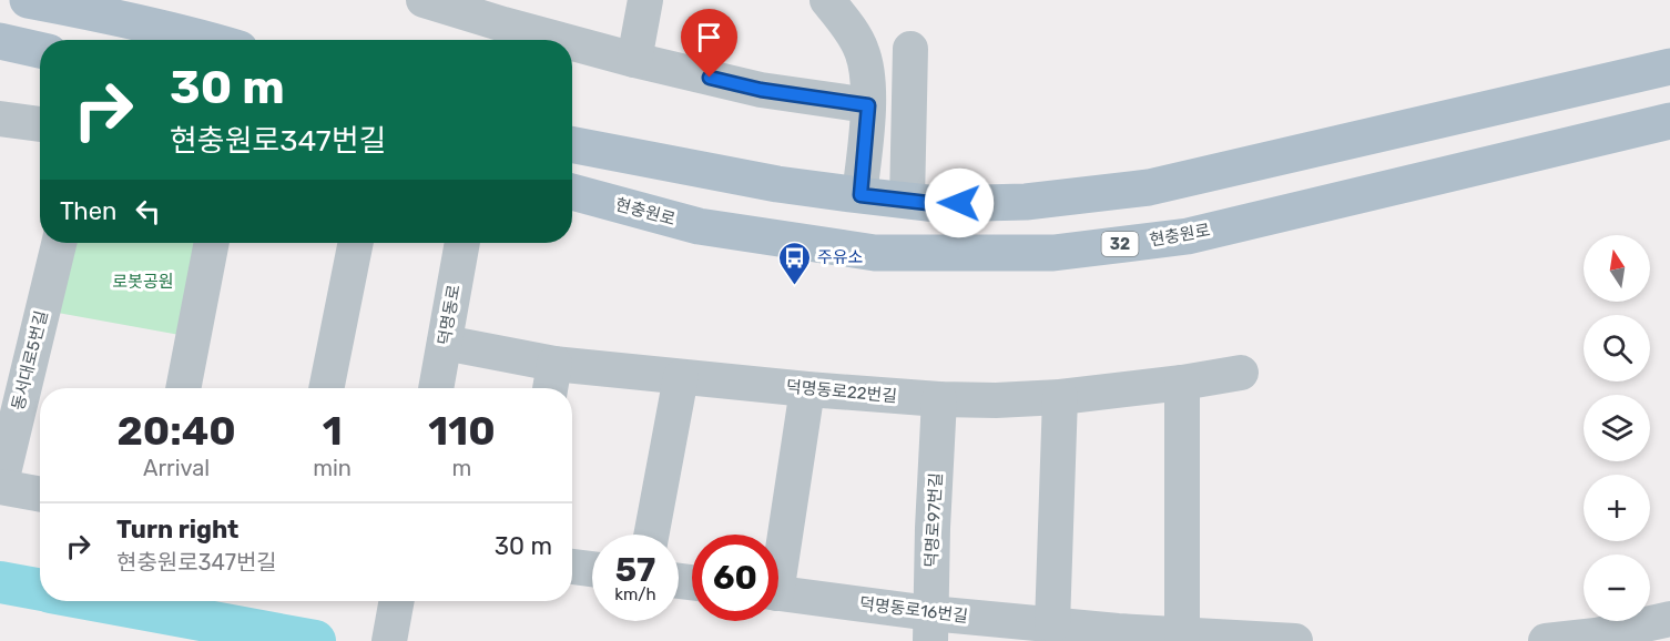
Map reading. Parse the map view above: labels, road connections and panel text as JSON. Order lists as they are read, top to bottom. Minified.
{"streets":{"main road":["현충원로","32"],"street":["덕명동로","동서대로5번길","덕명동로22번길","덕명로97번길","덕명동로16번길"]},"crossings":[["덕명동로","덕명동로22번길"],["덕명동로22번길","덕명로97번길"],["덕명동로22번길","덕명동로16번길"],["덕명로97번길","덕명동로16번길"]],"parks":["로봇공원"],"places":{"bus stop":["주유소"]},"north":"top","page":{"turn":["30 m","현충원로347번길"],"then":"Then","map_buttons":["+","−"],"eta":["20:40","Arrival","1","min","110","m"],"list":[{"name":"Turn right","note":"현충원로347번길","value":"30 m"}],"speed":"57 km/h","limit":"60"}}
